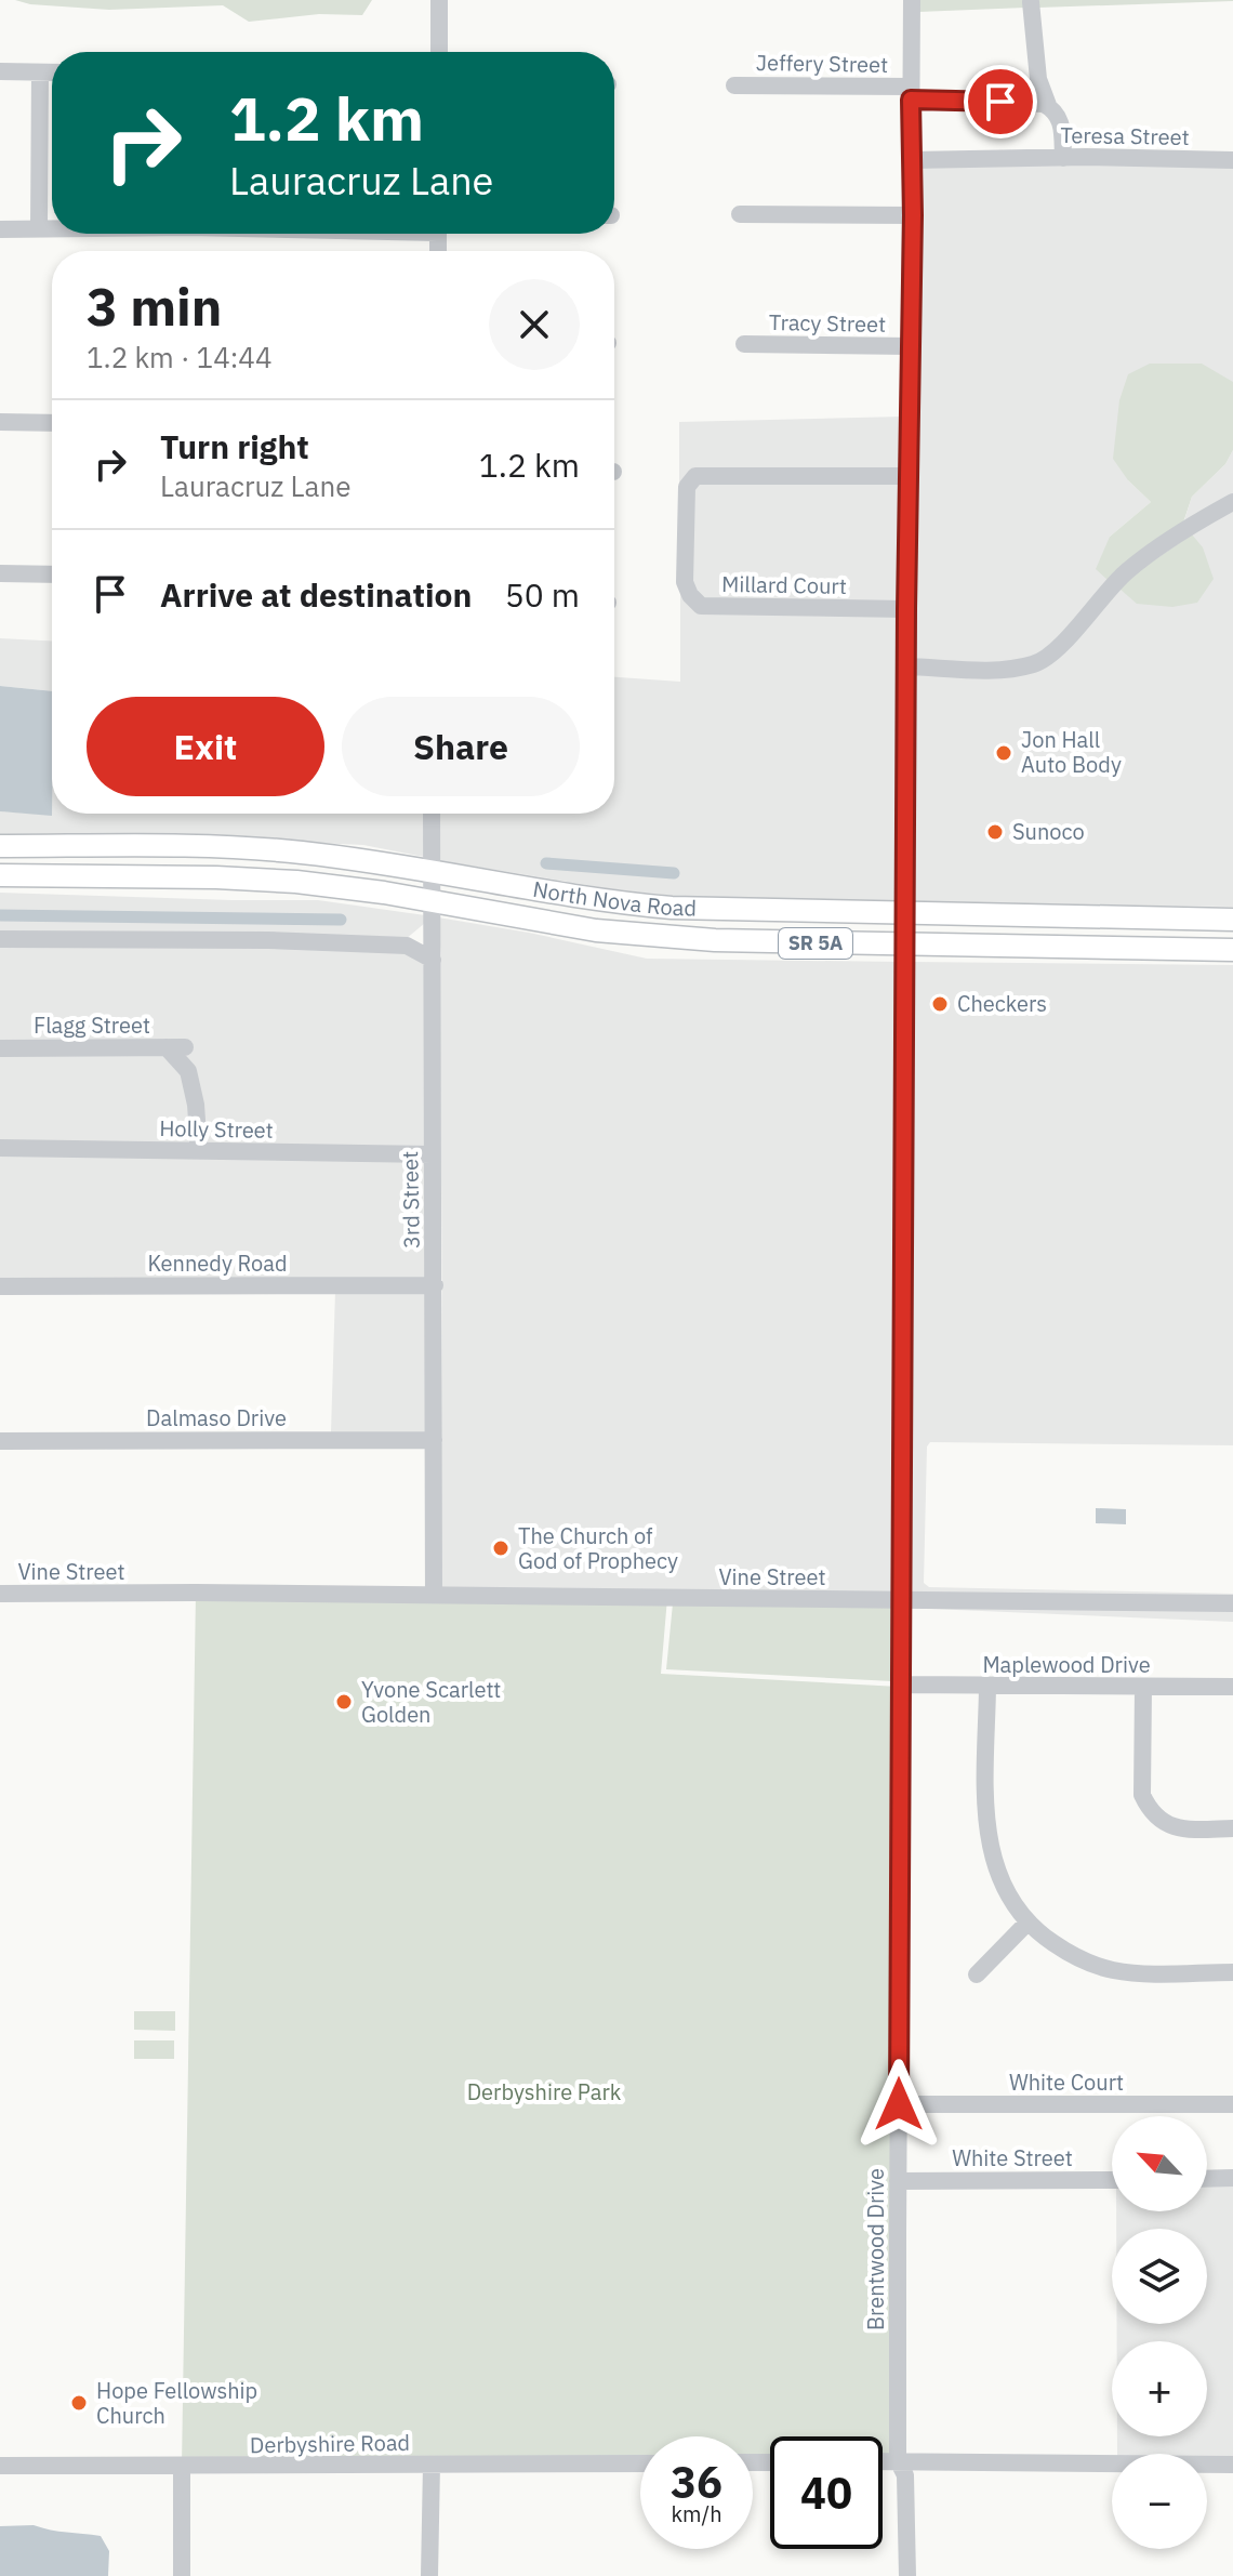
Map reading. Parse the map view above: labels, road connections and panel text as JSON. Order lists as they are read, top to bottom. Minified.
{"streets":{"main road":["North Nova Road","SR 5A"],"street":["Jeffery Street","Teresa Street","Tracy Street","Millard Court","Flagg Street","Holly Street","3rd Street","Kennedy Road","Dalmaso Drive","Vine Street","Maplewood Drive","White Court","White Street","Brentwood Drive","Derbyshire Road"]},"crossings":[["Jeffery Street","Brentwood Drive"],["Teresa Street","Brentwood Drive"],["Tracy Street","Brentwood Drive"],["Millard Court","Brentwood Drive"],["North Nova Road","3rd Street"],["North Nova Road","Brentwood Drive"],["Flagg Street","Holly Street"],["Holly Street","3rd Street"],["3rd Street","Kennedy Road"],["3rd Street","Dalmaso Drive"],["3rd Street","Vine Street"],["Vine Street","Brentwood Drive"],["Maplewood Drive","Brentwood Drive"],["White Court","Brentwood Drive"],["White Street","Brentwood Drive"]],"parks":["Derbyshire Park"],"places":["Jon Hall Auto Body","Sunoco","Checkers","The Church of God of Prophecy","Yvone Scarlett Golden","Hope Fellowship Church"],"north":"top left","page":{"turn":["1.2 km","Lauracruz Lane"],"heading":["3 min","1.2 km · 14:44"],"list":[{"name":"Turn right","note":"Lauracruz Lane","value":"1.2 km"},{"name":"Arrive at destination","value":"50 m"}],"buttons":["Exit","Share"],"map_buttons":["+","−"],"speed":"36 km/h","limit":"40"}}
